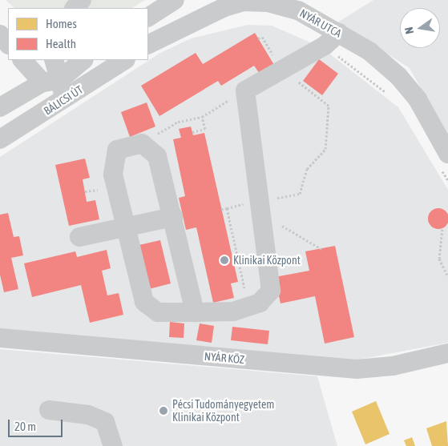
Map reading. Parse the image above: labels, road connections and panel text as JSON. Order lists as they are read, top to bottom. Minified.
{"streets":{"street":["NYÁR UTCA","BÁLICSI ÚT","NYÁR KÖZ"]},"places":["Klinikai Központ","Pécsi Tudományegyetem Klinikai Központ"],"legend":["Homes","Health"],"scale_bar":"20 m","north":"left"}
